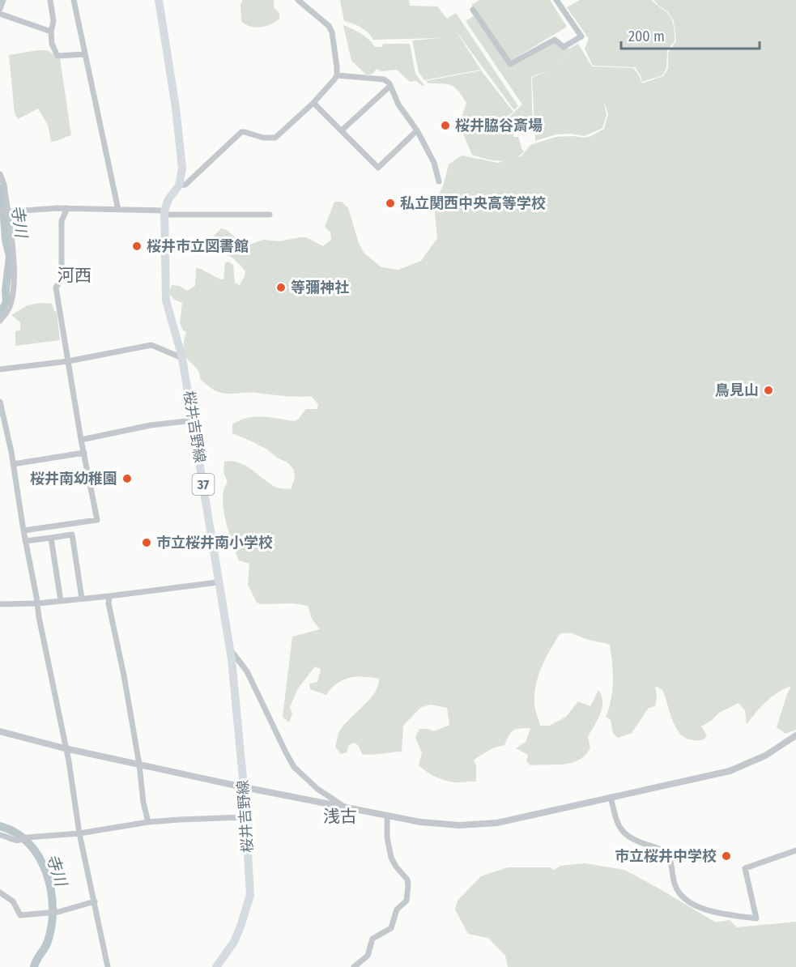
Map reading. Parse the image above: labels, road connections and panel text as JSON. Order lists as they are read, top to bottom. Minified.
{"streets":{"main road":["桜井吉野線","37"]},"districts":["河西","浅古"],"water":["寺川"],"places":["桜井脇谷斎場","私立関西中央高等学校","桜井市立図書館","等彌神社","鳥見山","桜井南幼稚園","市立桜井南小学校","市立桜井中学校"],"scale_bar":"200 m"}
